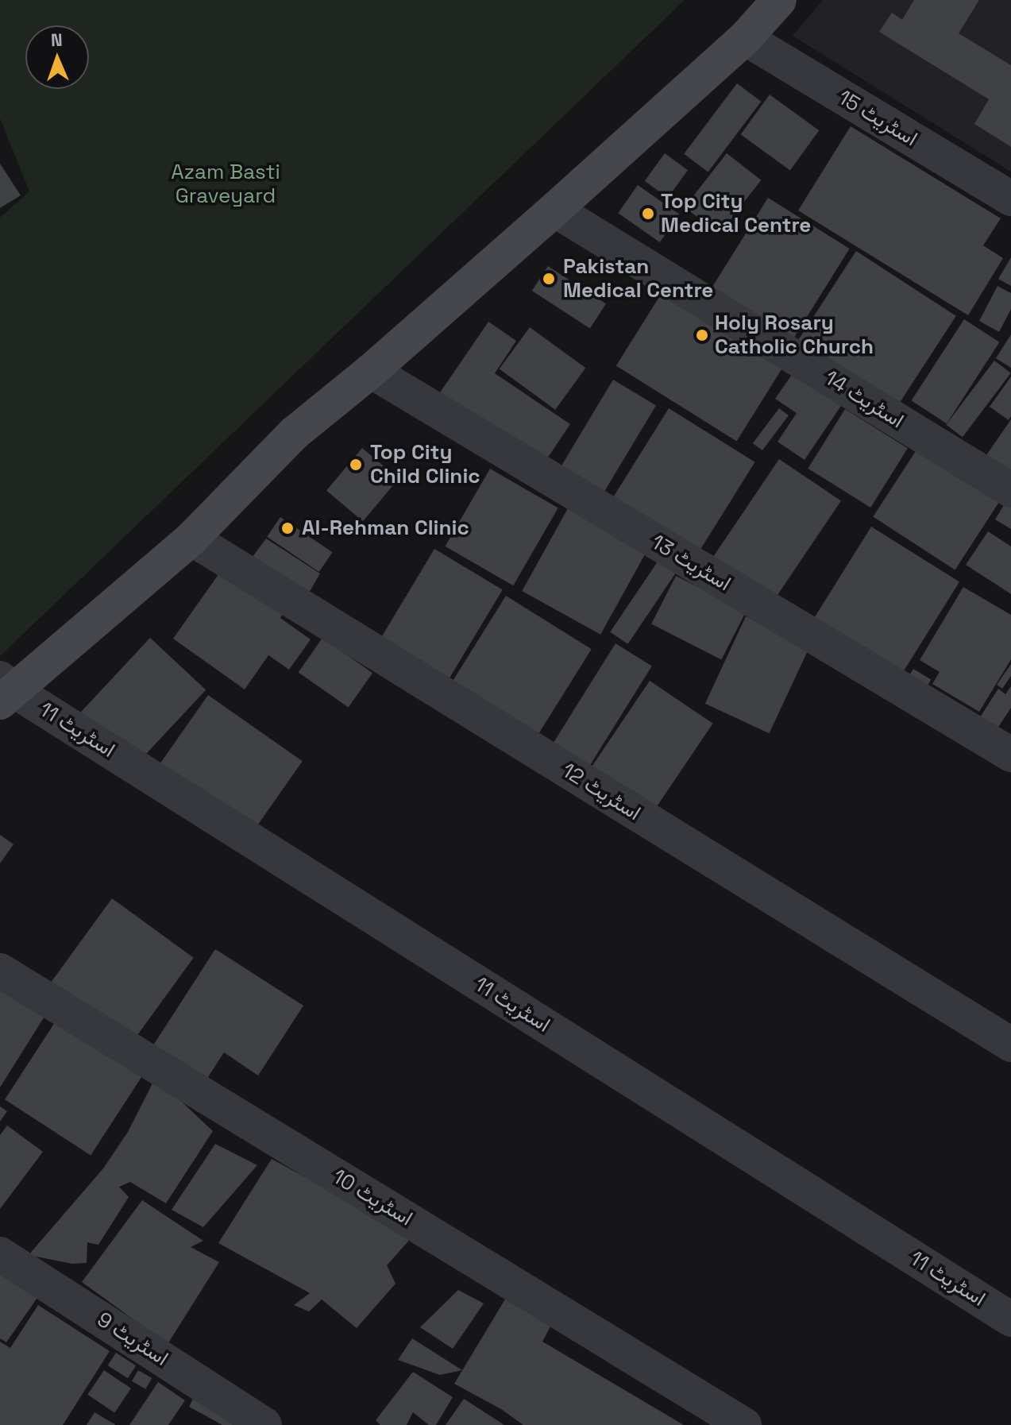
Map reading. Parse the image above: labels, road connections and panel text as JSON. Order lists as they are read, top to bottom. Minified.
{"streets":{"street":["اسٹریٹ 15","اسٹریٹ 14","اسٹریٹ 13","اسٹریٹ 11","اسٹریٹ 12","اسٹریٹ 10","اسٹریٹ 9"]},"parks":["Azam Basti Graveyard"],"places":["Top City Medical Centre","Pakistan Medical Centre","Holy Rosary Catholic Church","Top City Child Clinic","Al-Rehman Clinic"],"north":"top"}
